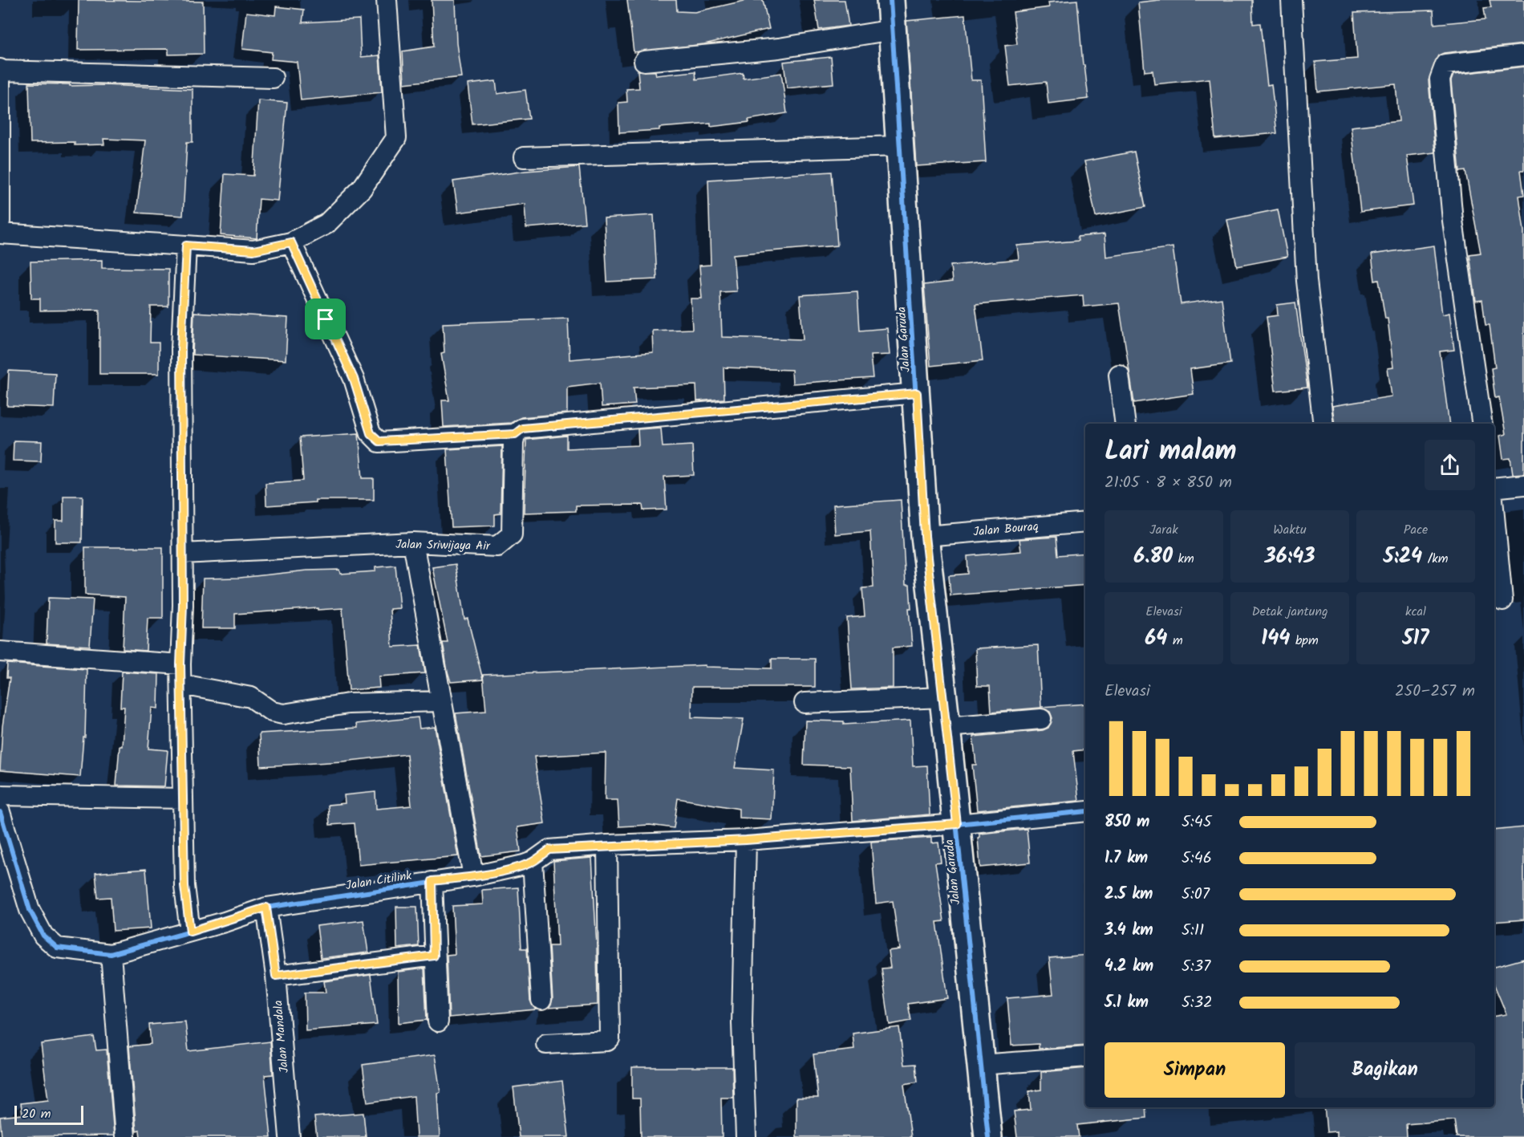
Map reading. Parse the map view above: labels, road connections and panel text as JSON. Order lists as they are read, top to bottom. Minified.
{"streets":{"street":["Jalan Garuda","Jalan Bouraq","Jalan Sriwijaya Air","Jalan Citilink","Jalan Mandala"]},"crossings":[["Jalan Garuda","Jalan Bouraq"],["Jalan Garuda","Jalan Citilink"],["Jalan Citilink","Jalan Mandala"]],"scale_bar":"20 m","page":{"heading":["Lari malam","21:05 · 8 × 850 m"],"stats":[["Jarak","6.80 km"],["Waktu","36:43"],["Pace","5:24 /km"],["Elevasi","64 m"],["Detak jantung","144 bpm"],["kcal","517"]],"chart":["Elevasi","250–257 m"],"list":[{"name":"850 m","note":"5:45"},{"name":"1.7 km","note":"5:46"},{"name":"2.5 km","note":"5:07"},{"name":"3.4 km","note":"5:11"},{"name":"4.2 km","note":"5:37"},{"name":"5.1 km","note":"5:32"}],"buttons":["Simpan","Bagikan"],"scale":"20 m"}}
